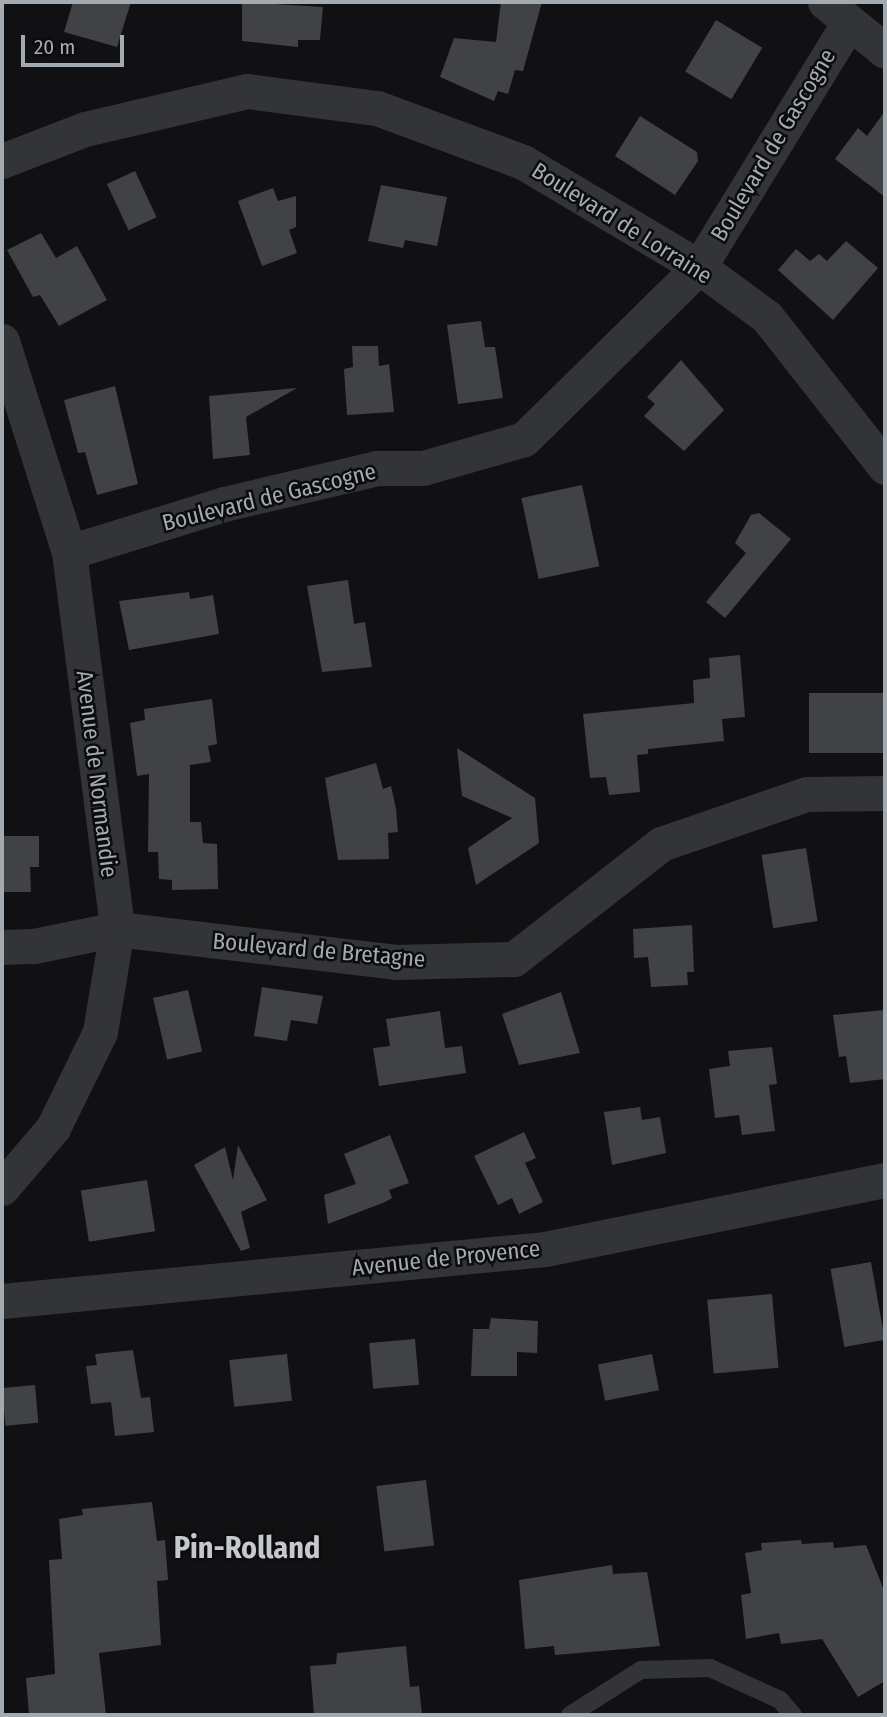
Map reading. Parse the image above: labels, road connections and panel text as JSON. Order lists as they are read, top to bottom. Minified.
{"streets":{"street":["Boulevard de Gascogne","Boulevard de Lorraine","Avenue de Normandie","Boulevard de Bretagne","Avenue de Provence"]},"crossings":[["Boulevard de Gascogne","Boulevard de Lorraine"],["Boulevard de Gascogne","Avenue de Normandie"],["Avenue de Normandie","Boulevard de Bretagne"]],"districts":["Pin-Rolland"],"scale_bar":"20 m"}
